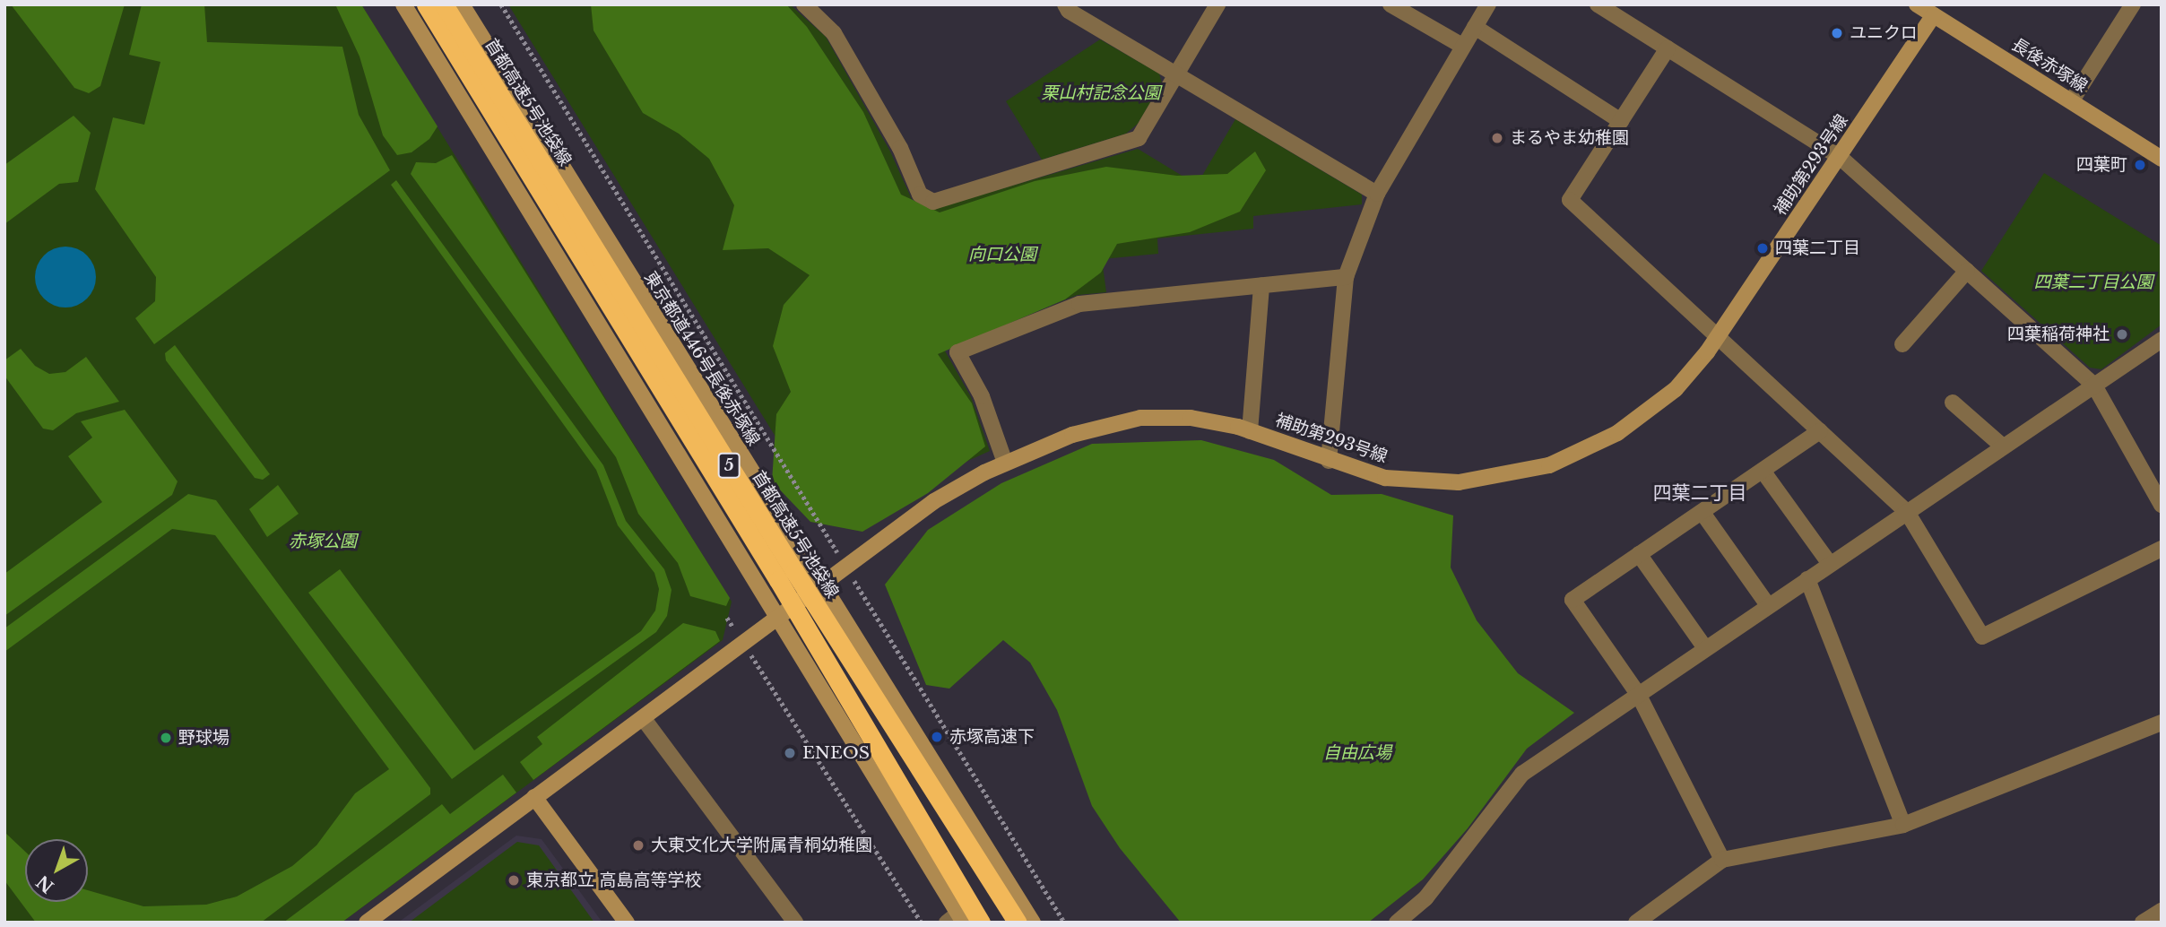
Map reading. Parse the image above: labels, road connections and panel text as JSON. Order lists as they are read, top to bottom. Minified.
{"streets":{"highway":["首都高速5号池袋線","5"],"main road":["長後赤塚線","補助第293号線","東京都道446号長後赤塚線"]},"crossings":[["長後赤塚線","補助第293号線"],["補助第293号線","東京都道446号長後赤塚線"]],"districts":["四葉二丁目"],"parks":["栗山村記念公園","向口公園","四葉二丁目公園","赤塚公園","自由広場"],"places":["ユニクロ","まるやま幼稚園","四葉町","四葉二丁目","四葉稲荷神社","赤塚高速下","野球場","ENEOS","大東文化大学附属青桐幼稚園","東京都立 高島高等学校"],"north":"bottom left"}
